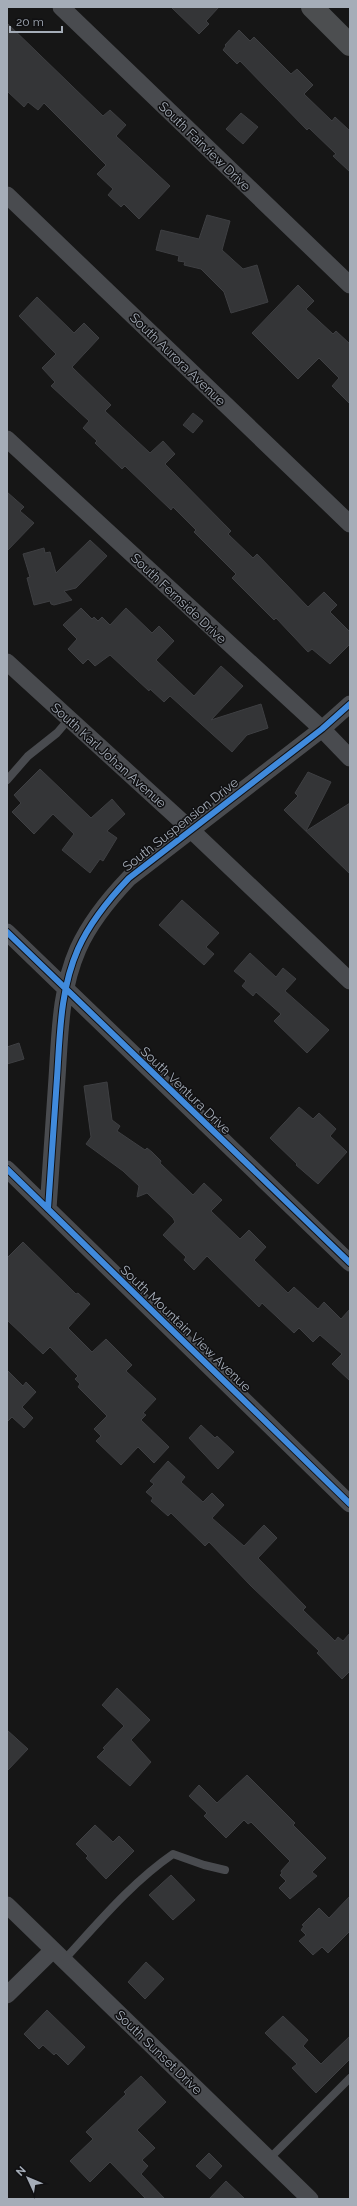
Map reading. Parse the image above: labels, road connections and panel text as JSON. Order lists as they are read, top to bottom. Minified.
{"streets":{"street":["South Fairview Drive","South Aurora Avenue","South Fernside Drive","South Karl Johan Avenue","South Suspension Drive","South Ventura Drive","South Mountain View Avenue","South Sunset Drive"]},"crossings":[["South Fernside Drive","South Suspension Drive"],["South Karl Johan Avenue","South Suspension Drive"],["South Suspension Drive","South Ventura Drive"],["South Suspension Drive","South Mountain View Avenue"]],"scale_bar":"20 m","north":"top left"}
